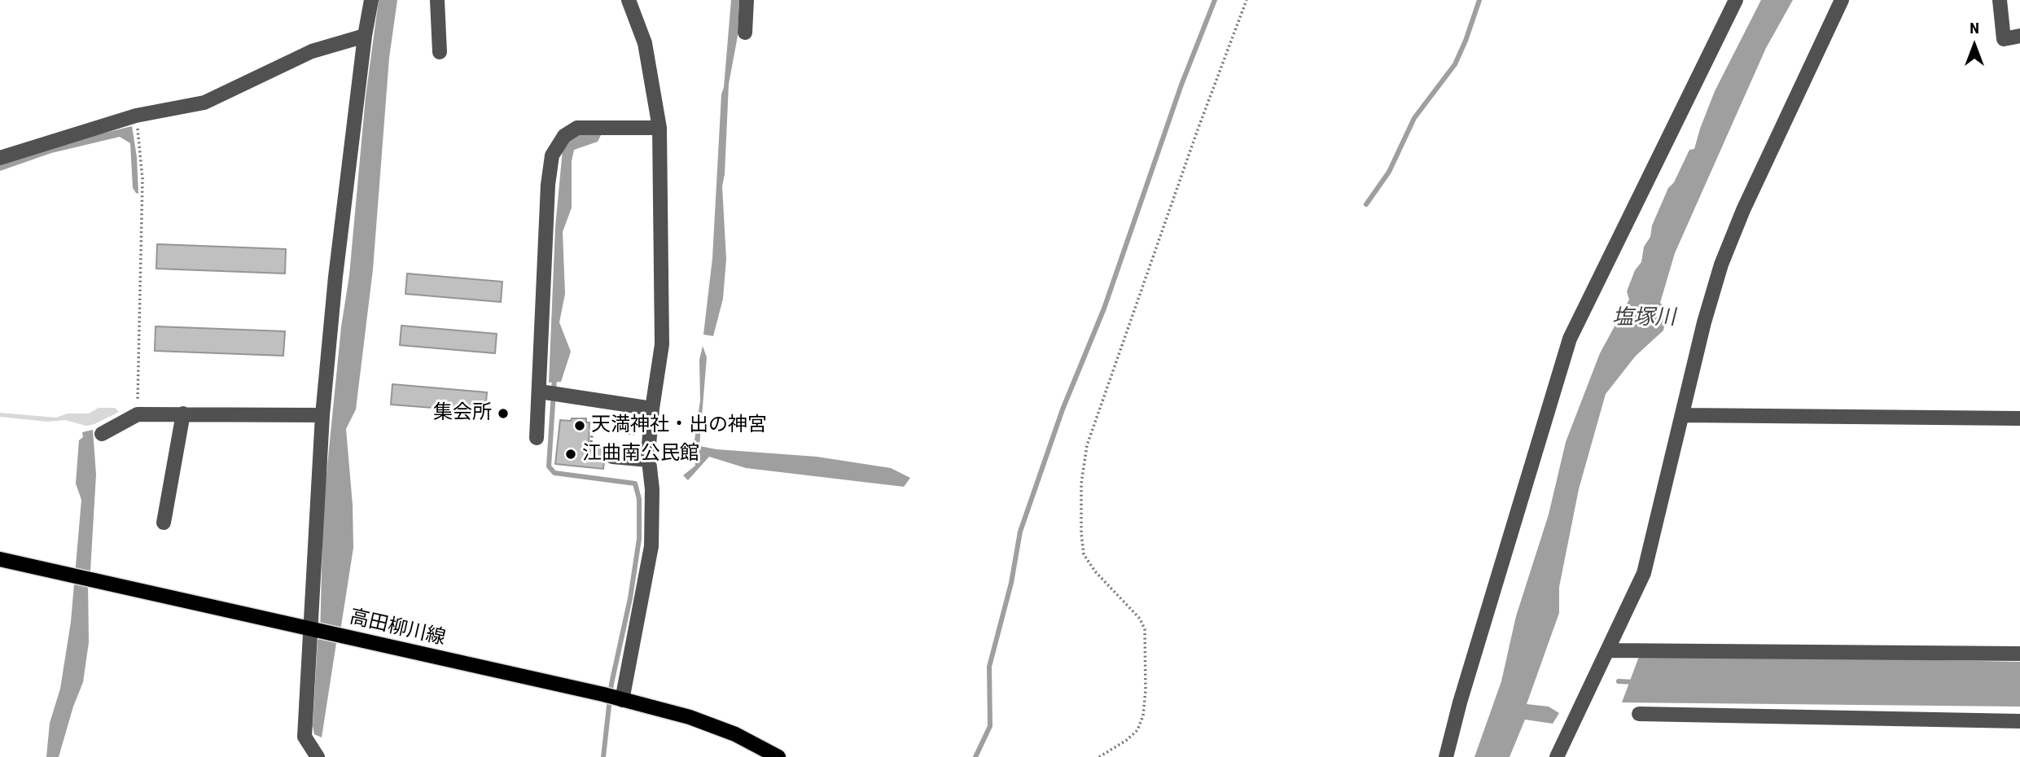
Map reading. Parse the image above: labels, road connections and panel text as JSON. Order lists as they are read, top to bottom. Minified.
{"streets":{"main road":["高田柳川線"]},"water":["塩塚川"],"places":["集会所","天満神社・出の神宮","江曲南公民館"],"north":"top"}
